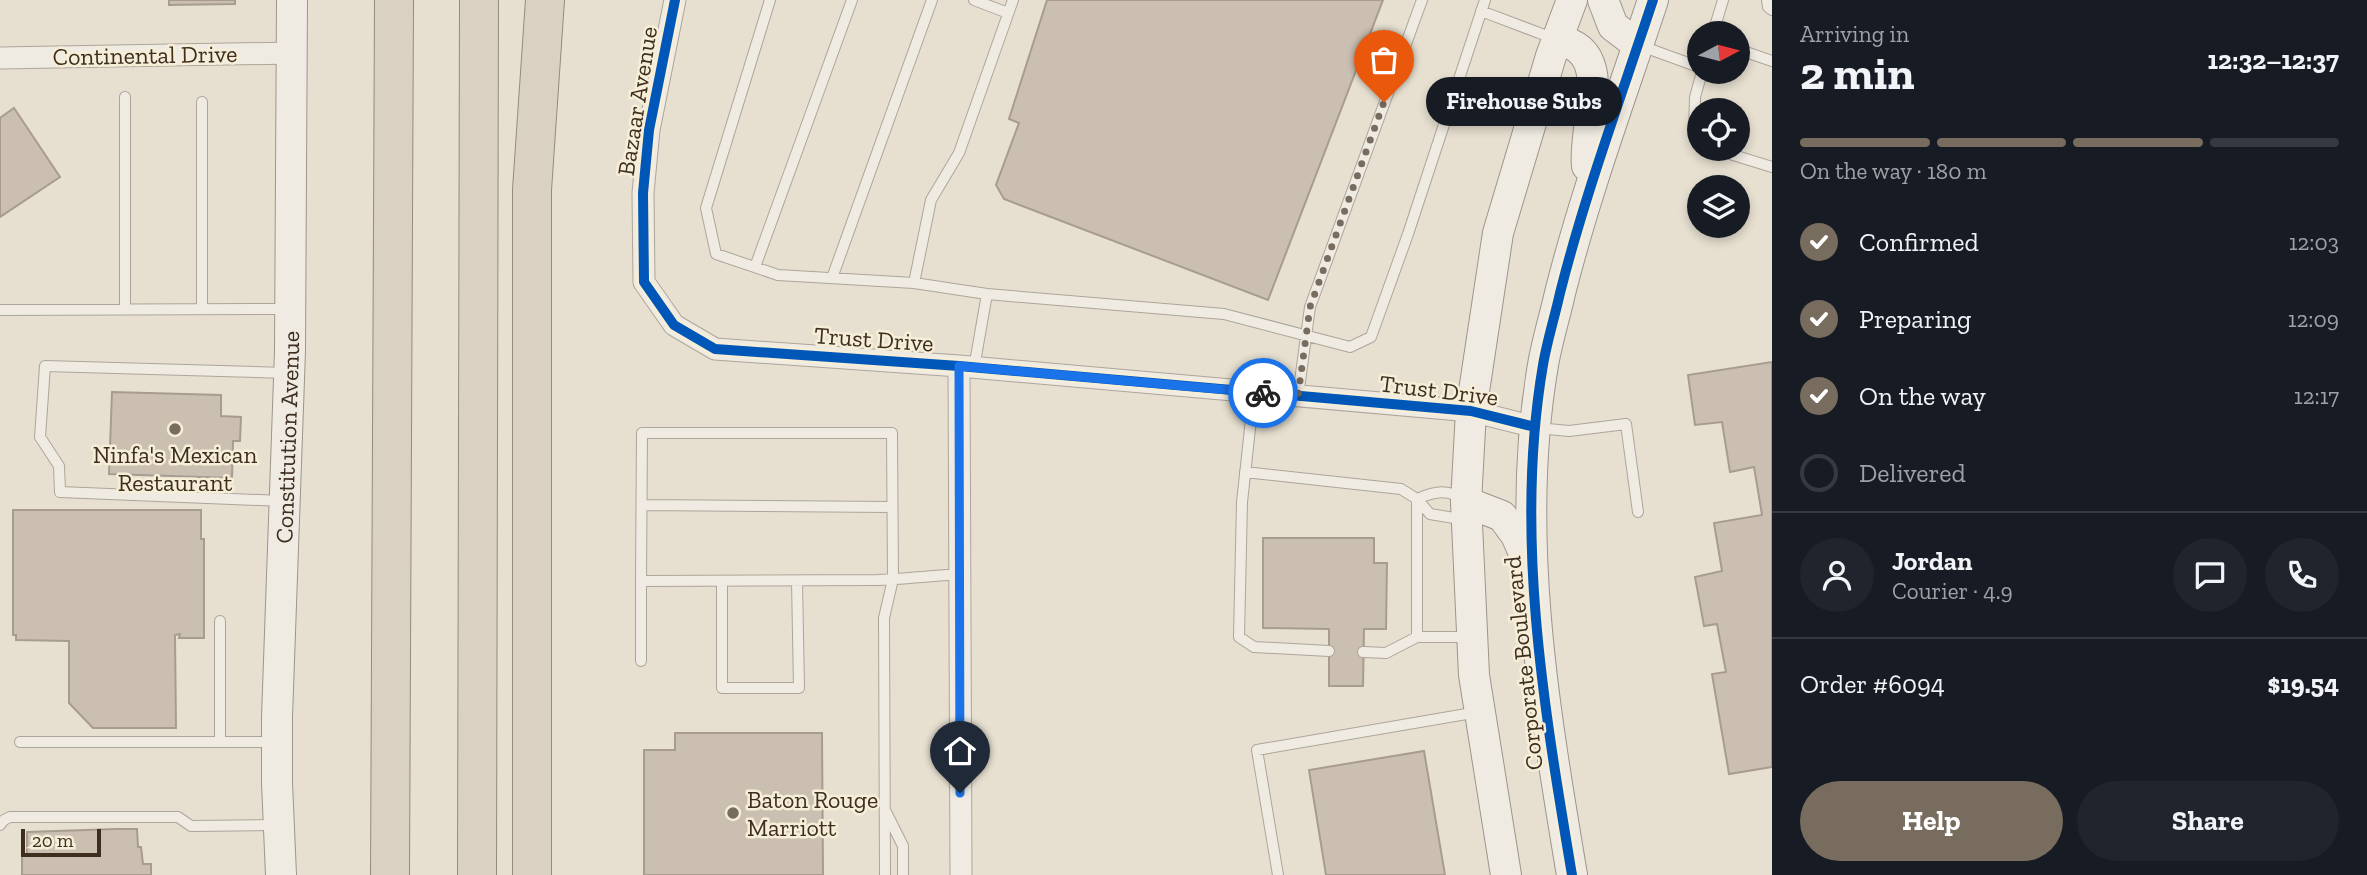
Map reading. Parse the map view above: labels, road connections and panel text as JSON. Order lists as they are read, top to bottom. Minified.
{"streets":{"street":["Continental Drive","Bazaar Avenue","Trust Drive","Constitution Avenue","Corporate Boulevard"]},"crossings":[["Continental Drive","Constitution Avenue"],["Bazaar Avenue","Trust Drive"],["Trust Drive","Corporate Boulevard"]],"places":["Firehouse Subs","Ninfa's Mexican Restaurant","Baton Rouge Marriott"],"scale_bar":"20 m","north":"right","page":{"heading":["2 min","Arriving in","12:32–12:37"],"panel":["Jordan","Courier · 4.9","Order #6094","$19.54"],"bubble":"Firehouse Subs","bar":"On the way · 180 m","list":[["Confirmed","12:03"],["Preparing","12:09"],["On the way","12:17"],"Delivered"],"buttons":["Help","Share"],"scale":"20 m"}}
